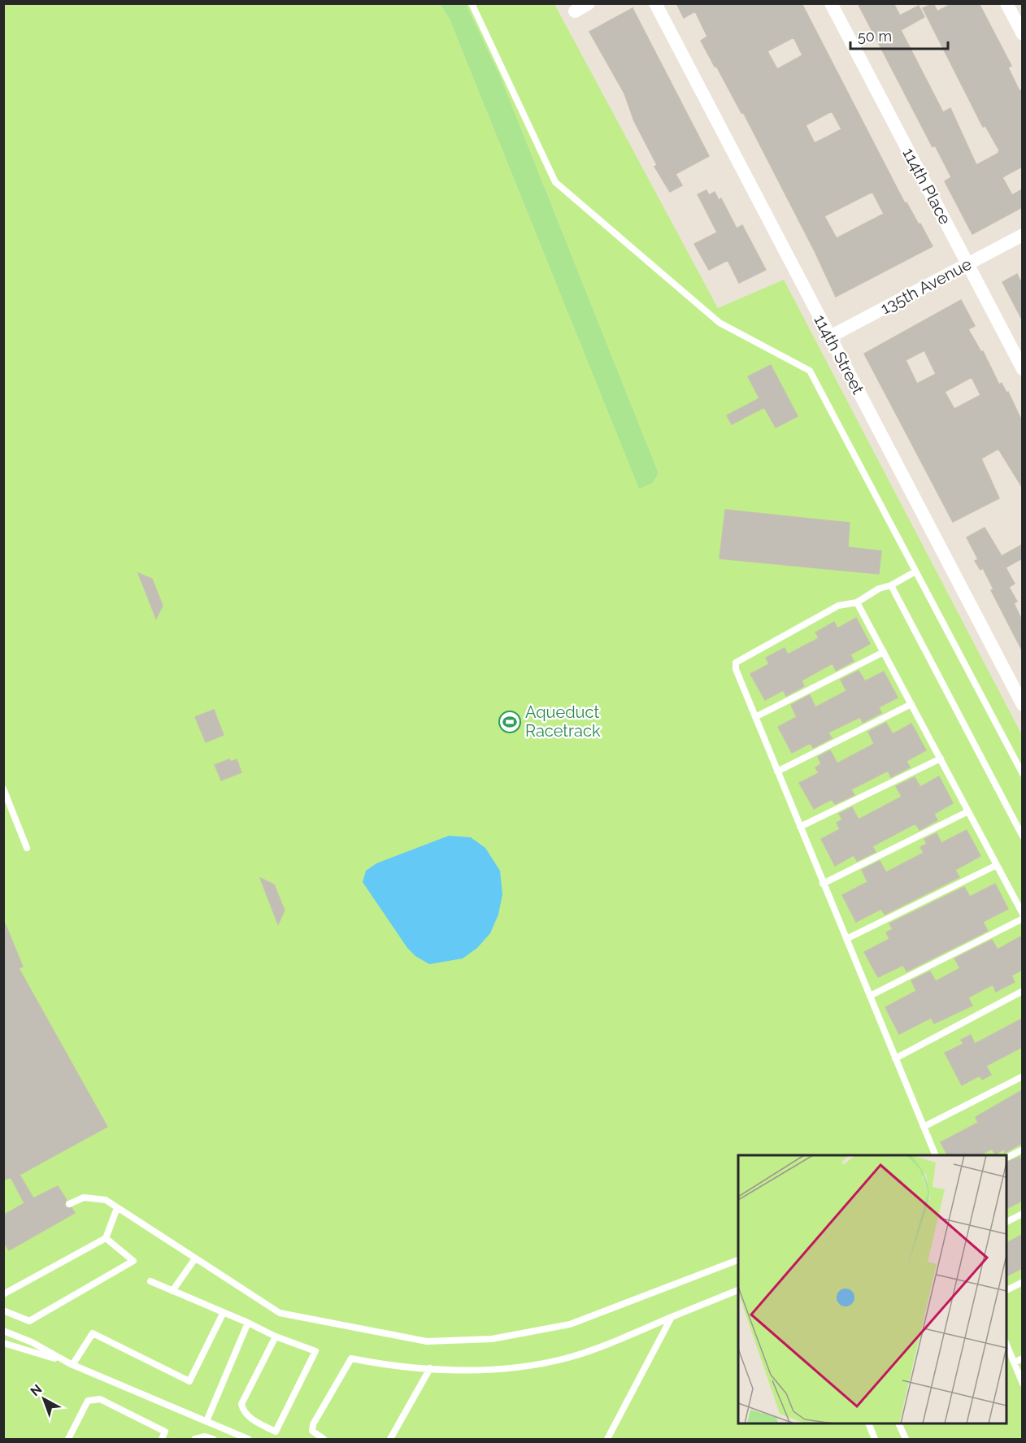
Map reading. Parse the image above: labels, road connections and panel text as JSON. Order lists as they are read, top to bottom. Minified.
{"streets":{"street":["114th Place","135th Avenue","114th Street"]},"crossings":[["114th Place","135th Avenue"],["135th Avenue","114th Street"]],"places":{"sports":["Aqueduct Racetrack"]},"scale_bar":"50 m","north":"top left"}
